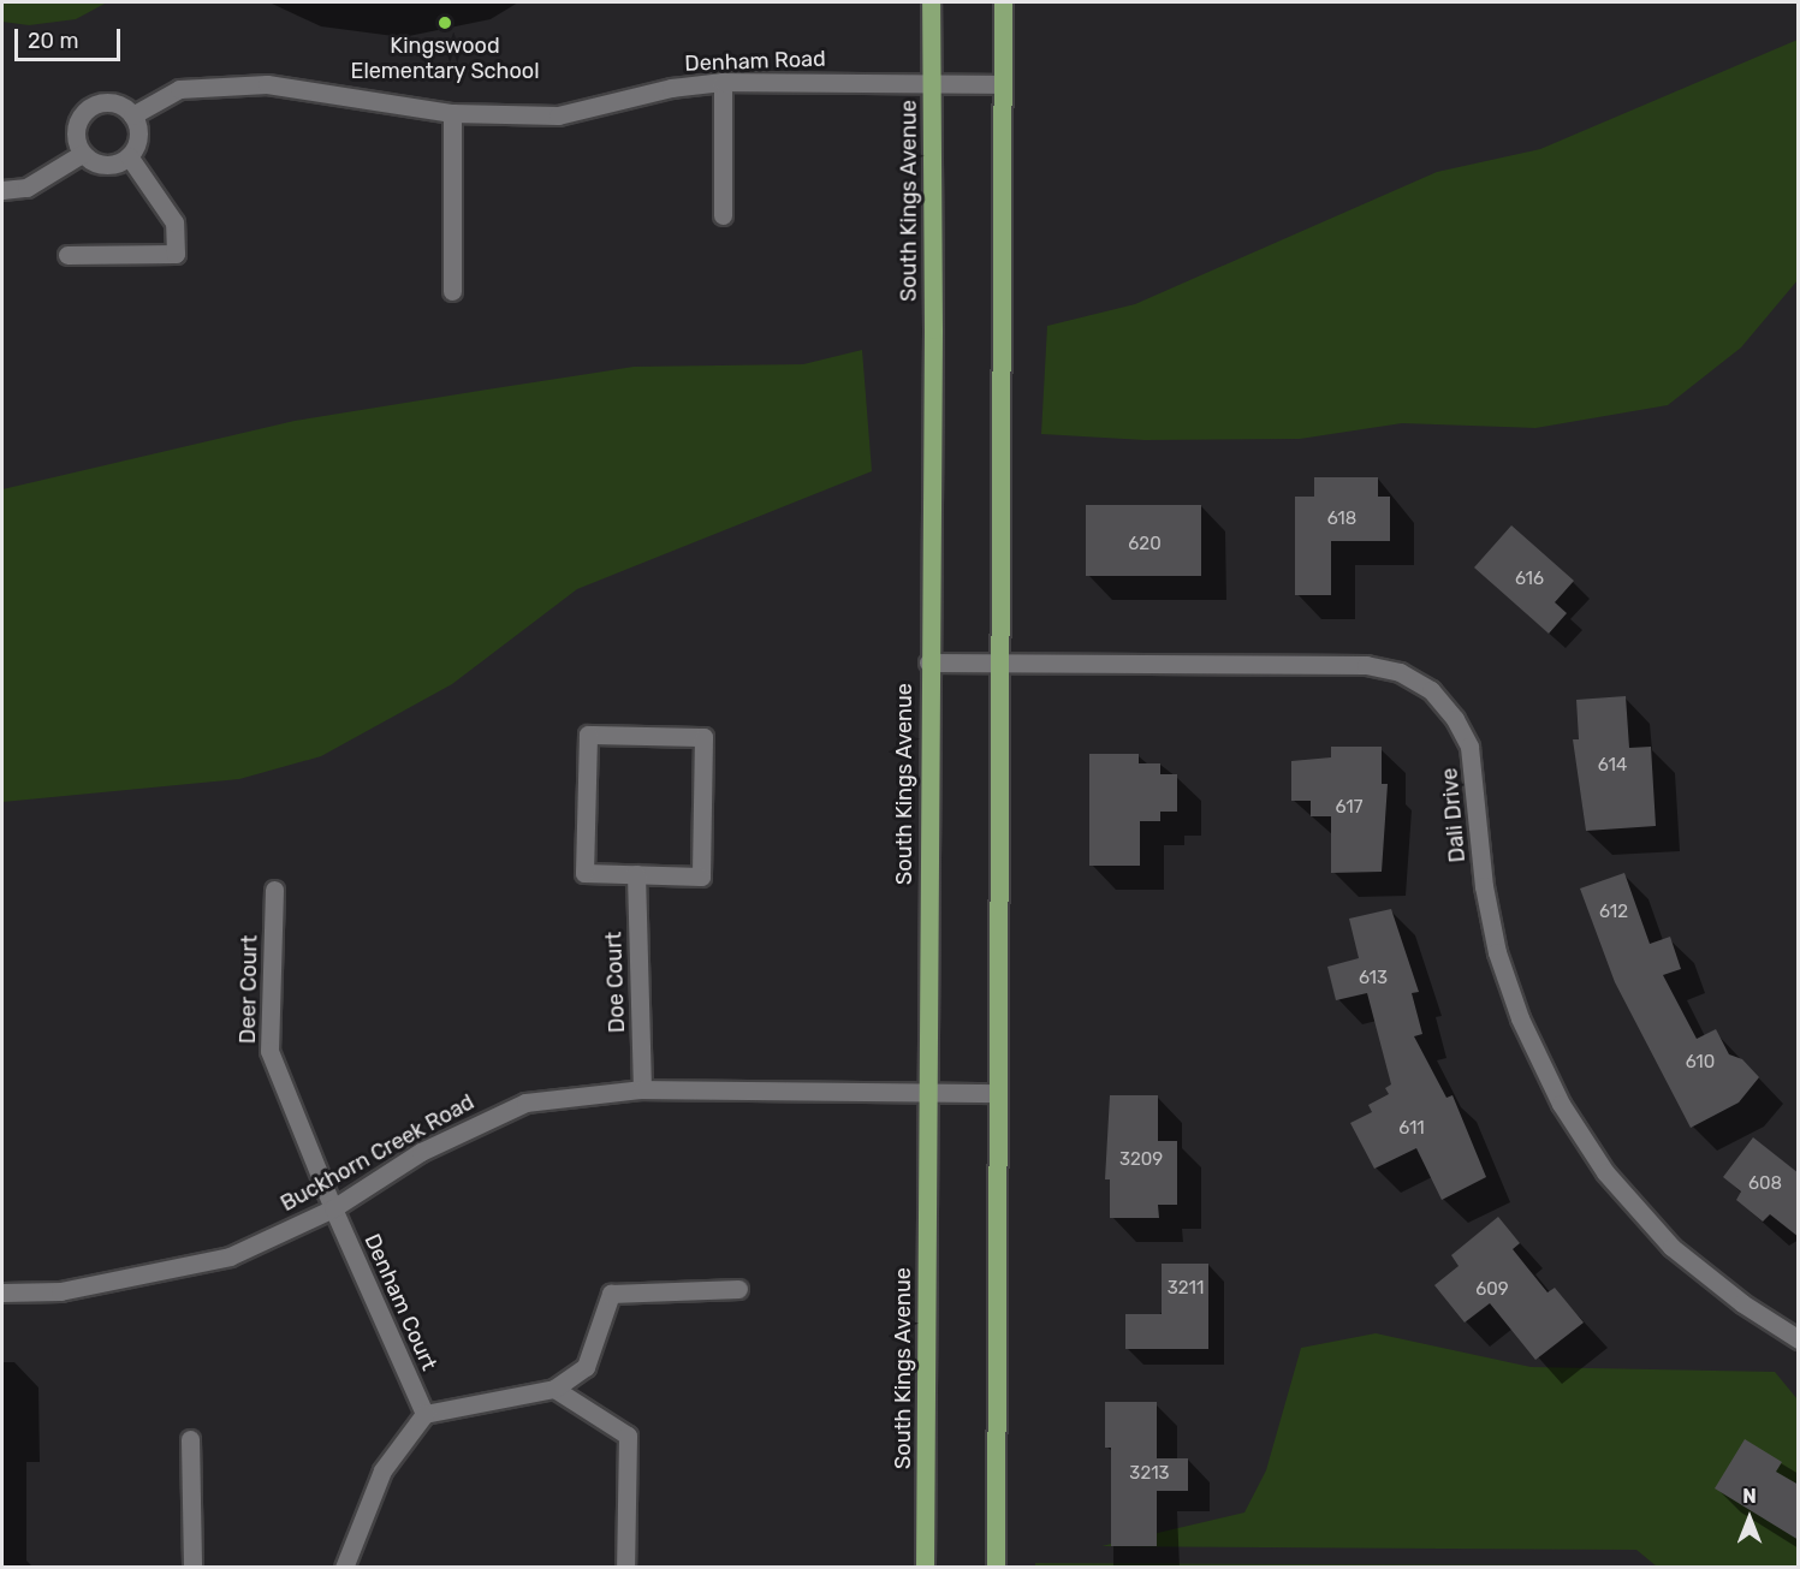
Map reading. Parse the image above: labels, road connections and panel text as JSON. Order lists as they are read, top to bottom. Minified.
{"streets":{"main road":["South Kings Avenue"],"street":["Denham Road","Dali Drive","Doe Court","Deer Court","Buckhorn Creek Road","Denham Court"]},"crossings":[["Denham Road","South Kings Avenue"],["South Kings Avenue","Dali Drive"],["South Kings Avenue","Buckhorn Creek Road"],["Doe Court","Buckhorn Creek Road"],["Deer Court","Buckhorn Creek Road"],["Deer Court","Denham Court"],["Buckhorn Creek Road","Denham Court"]],"places":["Kingswood Elementary School"],"house_numbers":["618","620","616","614","617","612","613","610","611","3209","608","3211","609","3213"],"scale_bar":"20 m","north":"top"}
